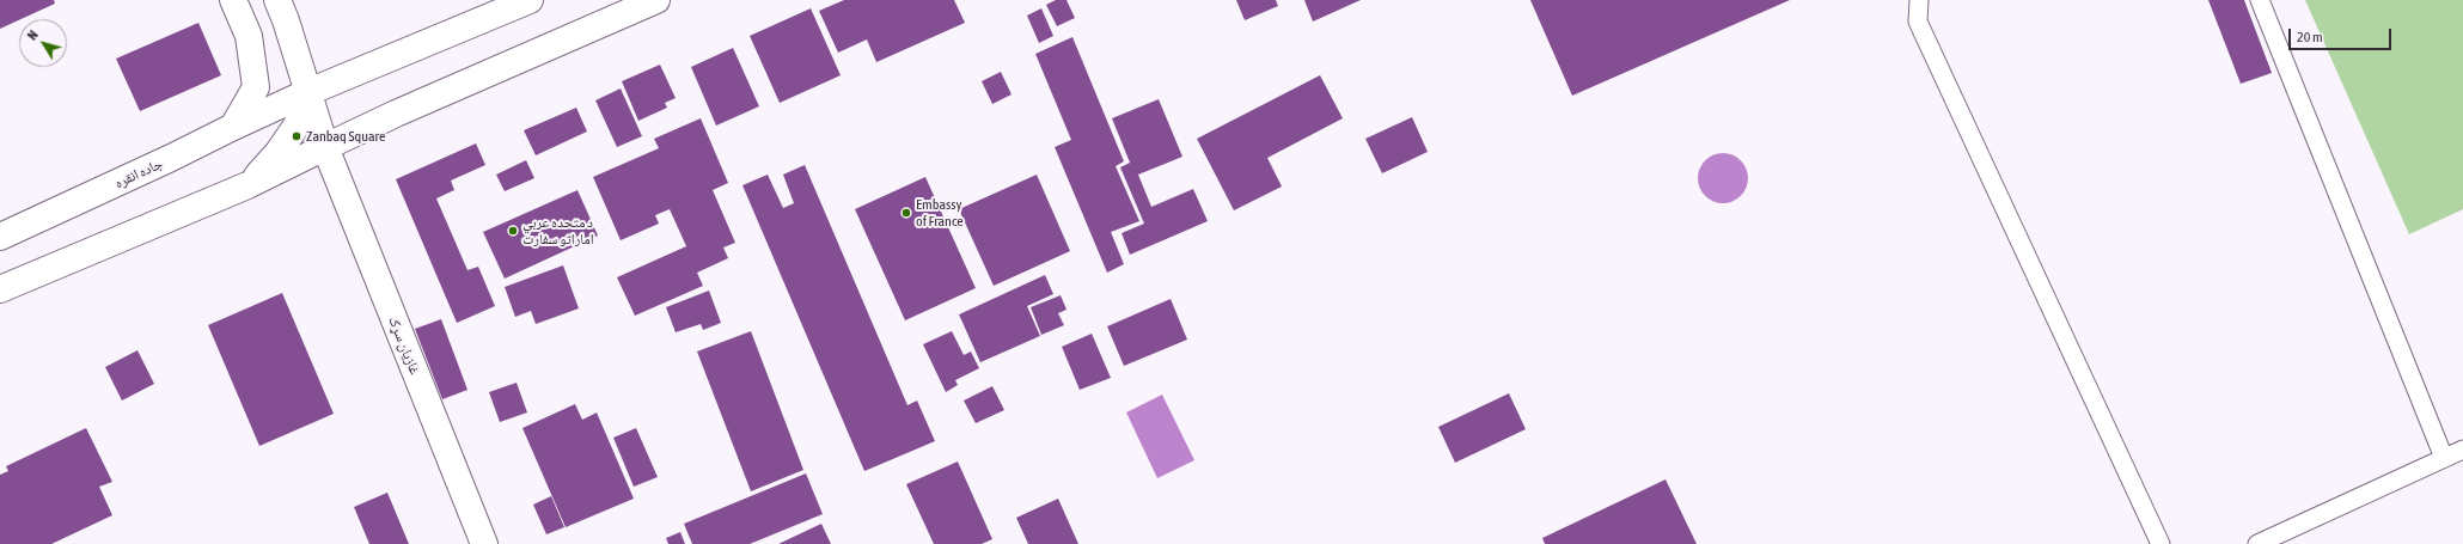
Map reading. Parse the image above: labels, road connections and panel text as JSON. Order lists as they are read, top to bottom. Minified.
{"streets":{"main road":["جاده انقره","غازیان سړک"]},"crossings":[["جاده انقره","غازیان سړک"]],"places":["Zanbaq Square","Embassy of France","د متحده عربي اماراتو سفارت"],"scale_bar":"20 m","north":"top left"}
